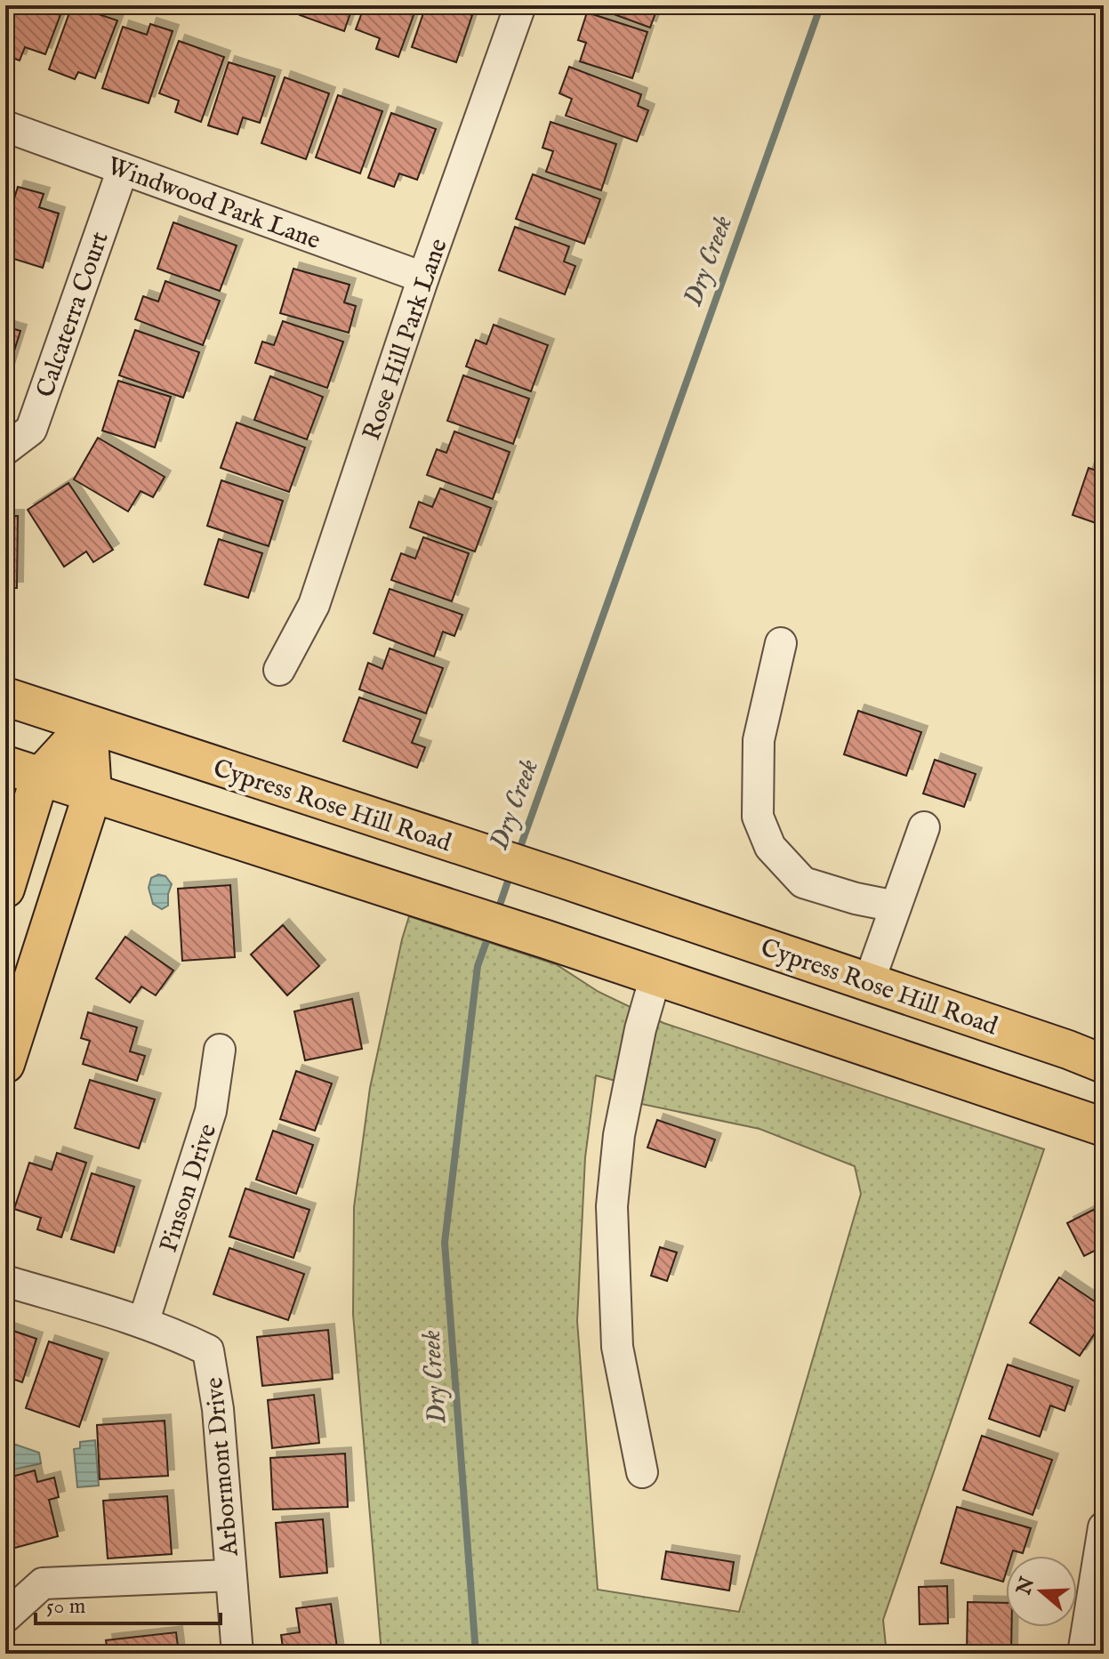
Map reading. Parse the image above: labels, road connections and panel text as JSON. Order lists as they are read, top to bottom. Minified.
{"streets":{"main road":["Cypress Rose Hill Road"],"street":["Windwood Park Lane","Calcaterra Court","Rose Hill Park Lane","Pinson Drive","Arbormont Drive"]},"crossings":[["Windwood Park Lane","Calcaterra Court"],["Windwood Park Lane","Rose Hill Park Lane"],["Pinson Drive","Arbormont Drive"]],"water":["Dry Creek"],"scale_bar":"50 m","north":"left"}
